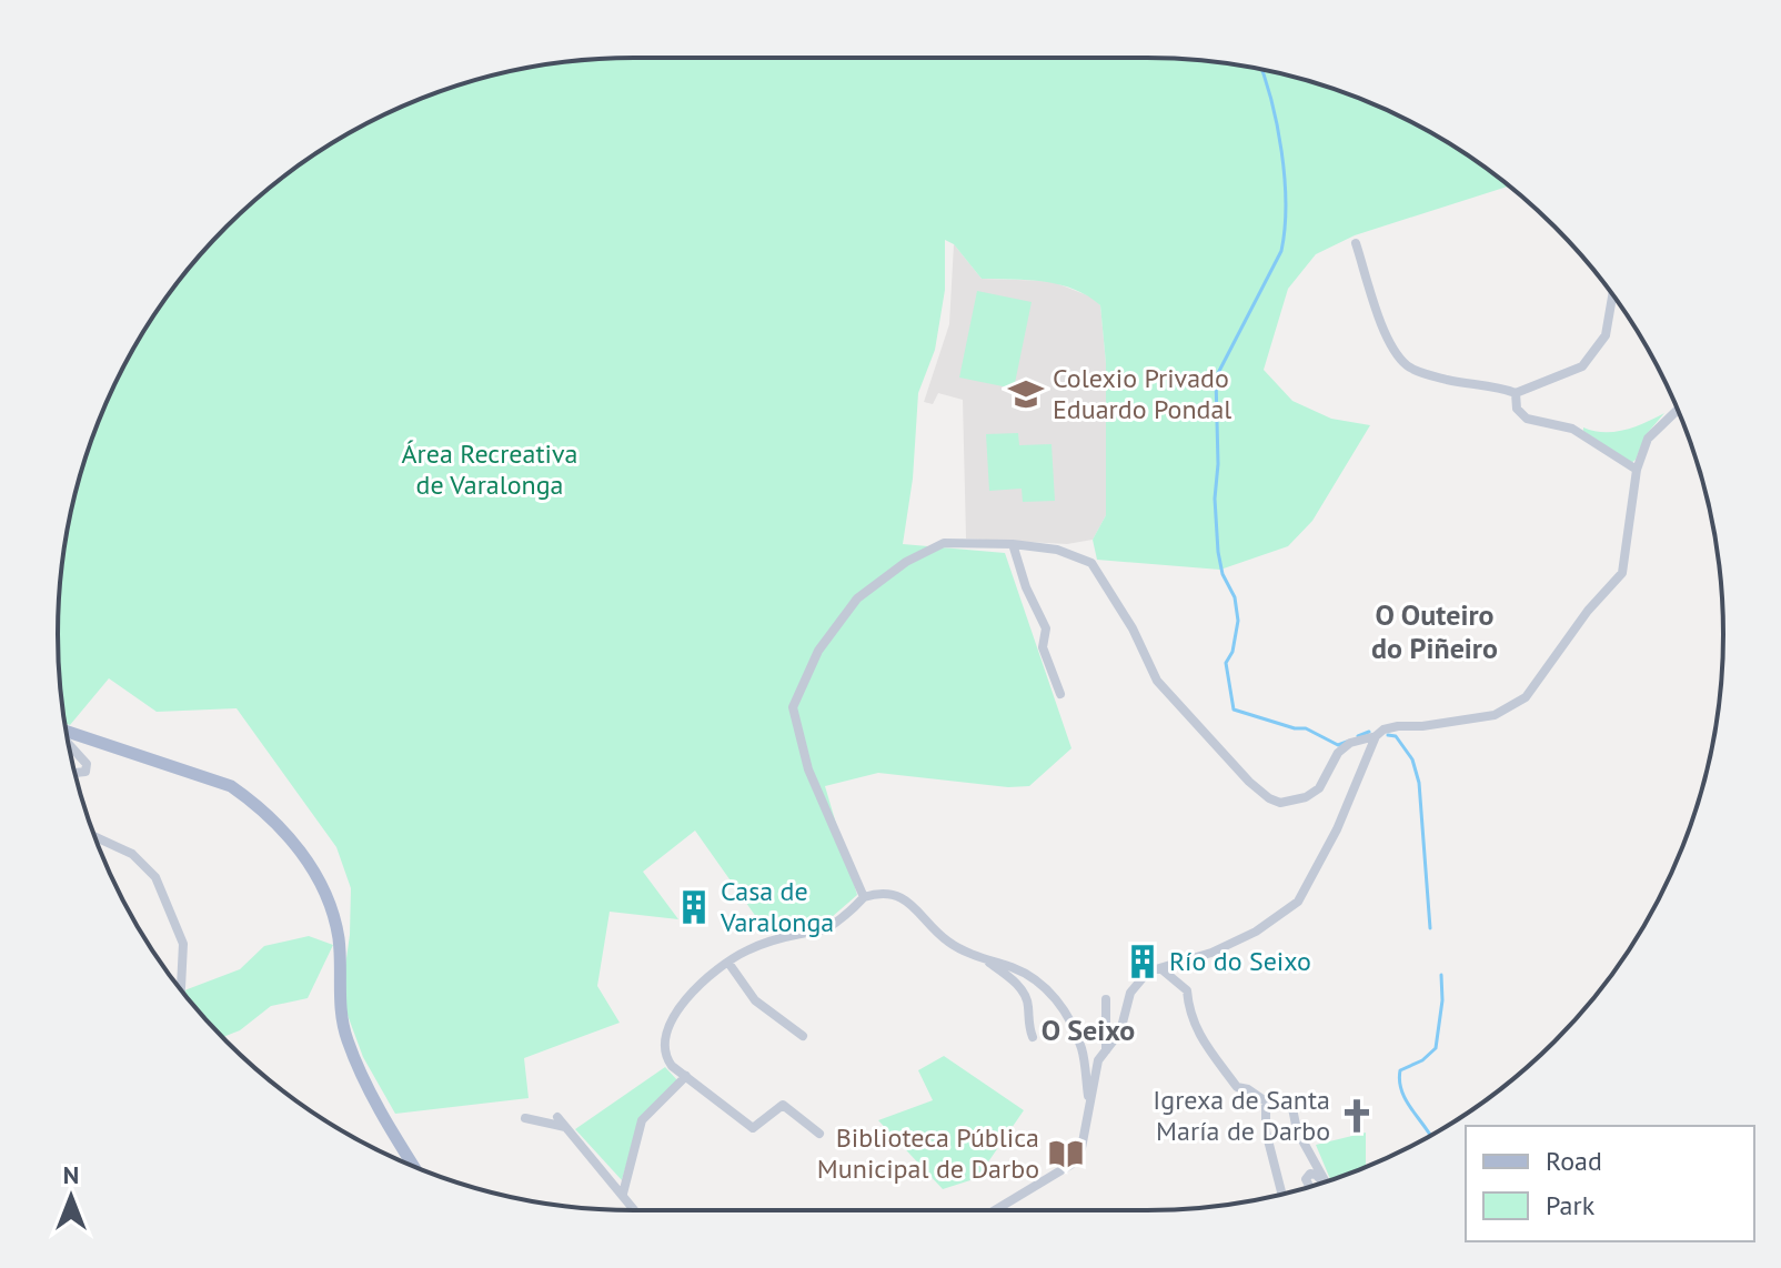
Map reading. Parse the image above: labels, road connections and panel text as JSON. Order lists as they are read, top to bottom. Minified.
{"districts":["O Outeiro do Piñeiro","O Seixo"],"parks":["Área Recreativa de Varalonga"],"places":{"school or university":["Colexio Privado Eduardo Pondal"],"building":["Casa de Varalonga","Río do Seixo"],"church":["Igrexa de Santa María de Darbo"],"library":["Biblioteca Pública Municipal de Darbo"]},"legend":["Road","Park"],"north":"top"}
